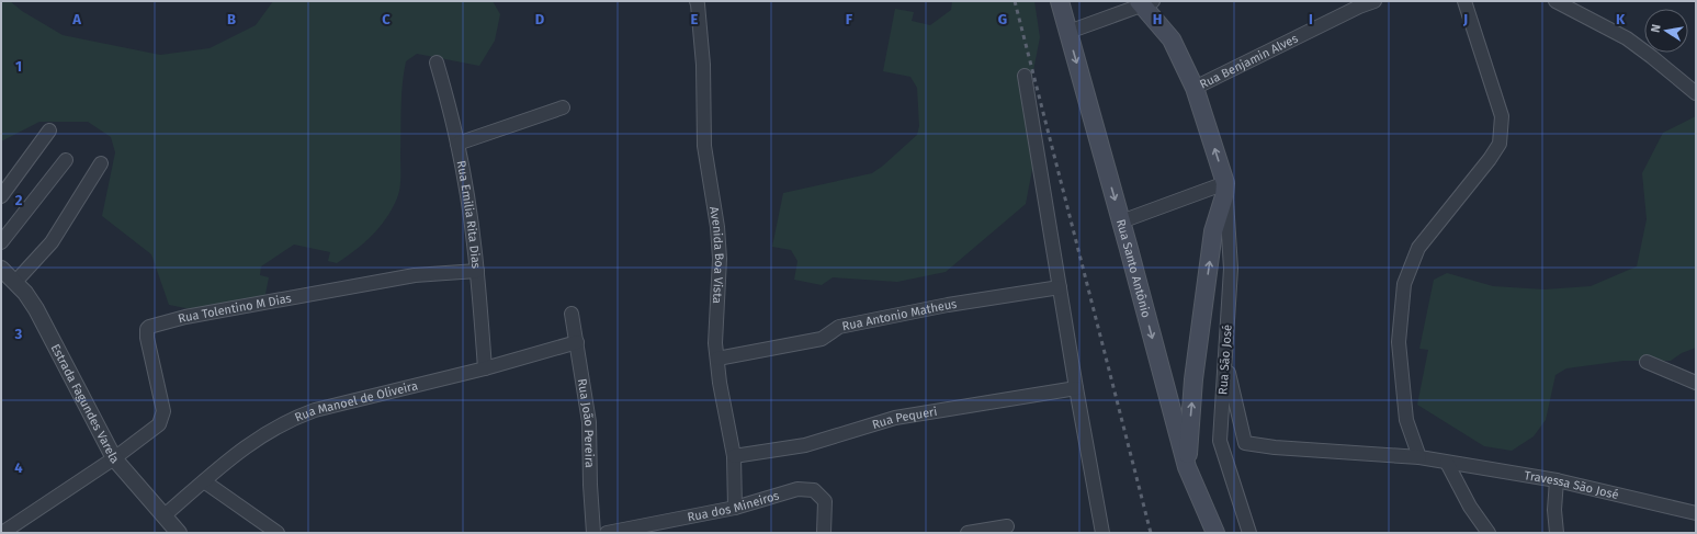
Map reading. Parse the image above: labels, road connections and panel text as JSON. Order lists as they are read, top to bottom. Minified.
{"streets":{"main road":["Rua Santo Antônio","Rua São José"],"street":["Rua Benjamin Alves","Rua Emilia Rita Dias","Avenida Boa Vista","Rua Tolentino M Dias","Rua Antonio Matheus","Rua Manoel de Oliveira","Estrada Fagundes Varela","Rua Pequeri","Rua João Pereira","Travessa São José","Rua dos Mineiros"]},"crossings":[["Rua Benjamin Alves","Rua São José"],["Rua Emilia Rita Dias","Rua Tolentino M Dias"],["Rua Emilia Rita Dias","Rua Manoel de Oliveira"],["Avenida Boa Vista","Rua Antonio Matheus"],["Avenida Boa Vista","Rua Pequeri"],["Avenida Boa Vista","Rua dos Mineiros"],["Rua Santo Antônio","Rua São José"],["Rua Tolentino M Dias","Estrada Fagundes Varela"],["Rua São José","Travessa São José"],["Rua Manoel de Oliveira","Estrada Fagundes Varela"],["Rua Manoel de Oliveira","Rua João Pereira"]],"one_way":["Rua Santo Antônio","Rua São José"],"north":"left","grid":{"columns":["A","B","C","D","E","F","G","H","I","J","K"],"rows":["1","2","3","4"]}}
